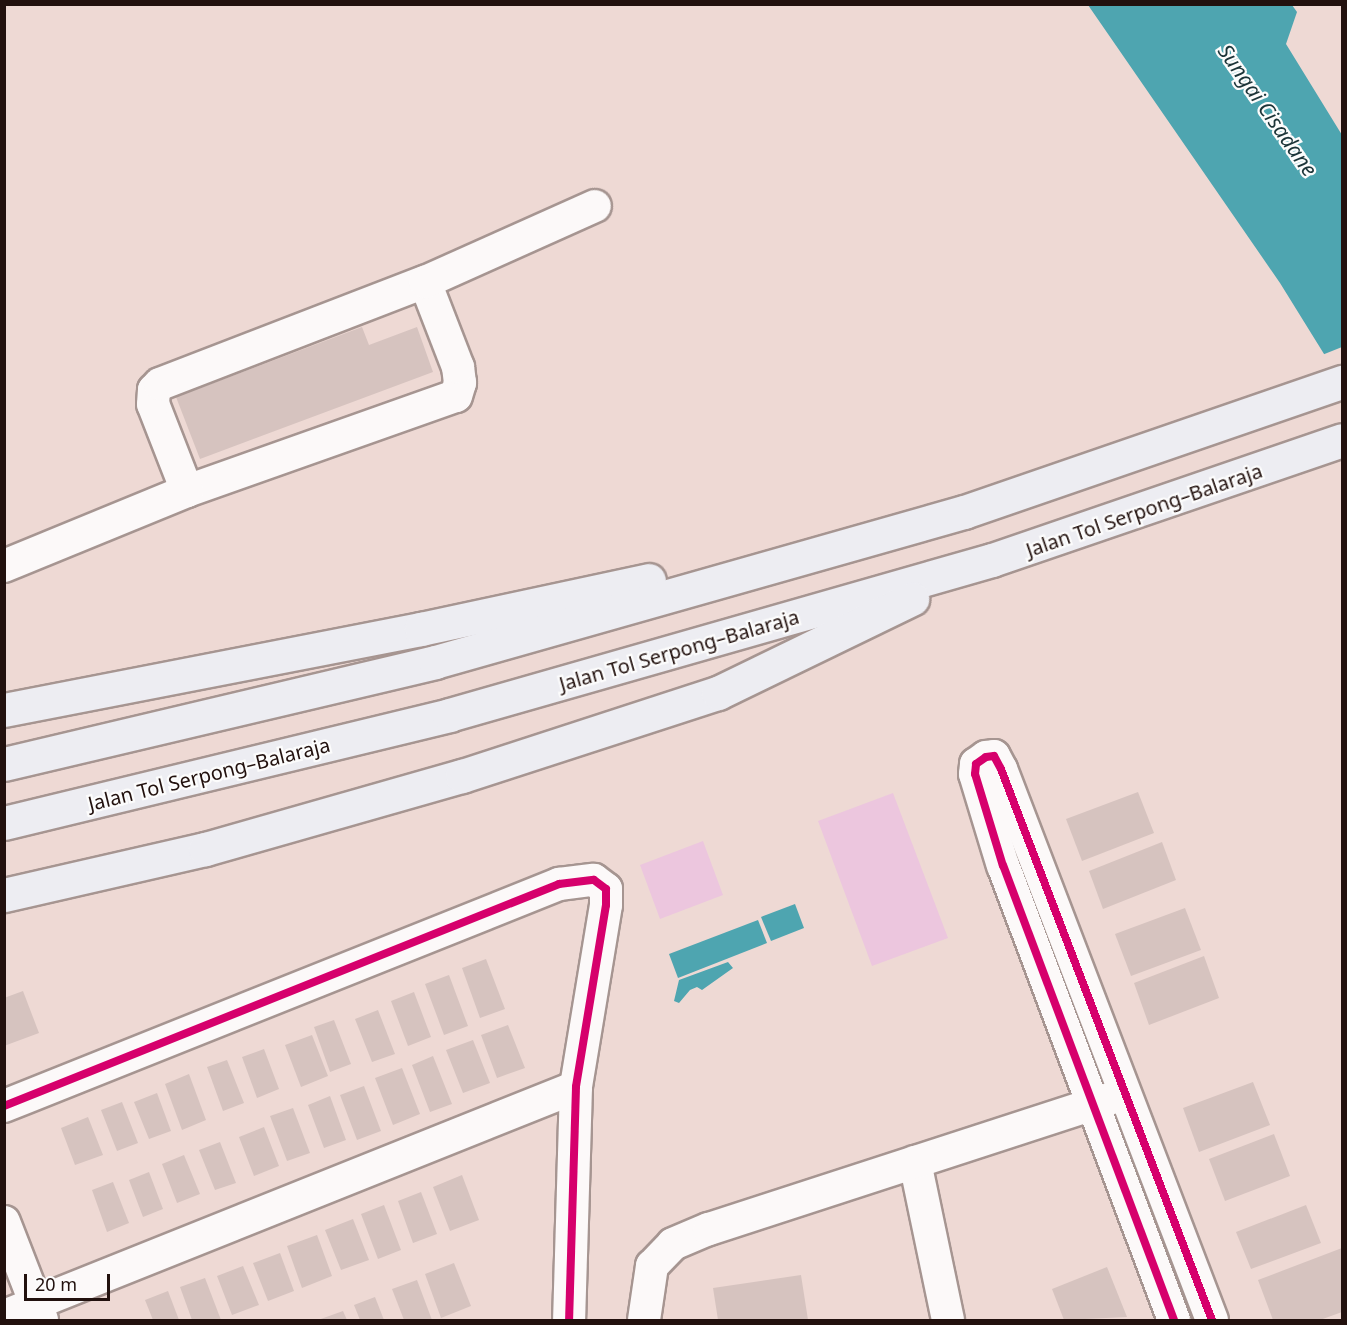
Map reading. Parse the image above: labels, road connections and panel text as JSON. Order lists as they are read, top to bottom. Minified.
{"streets":{"highway":["Jalan Tol Serpong–Balaraja"]},"water":["Sungai Cisadane"],"scale_bar":"20 m"}
